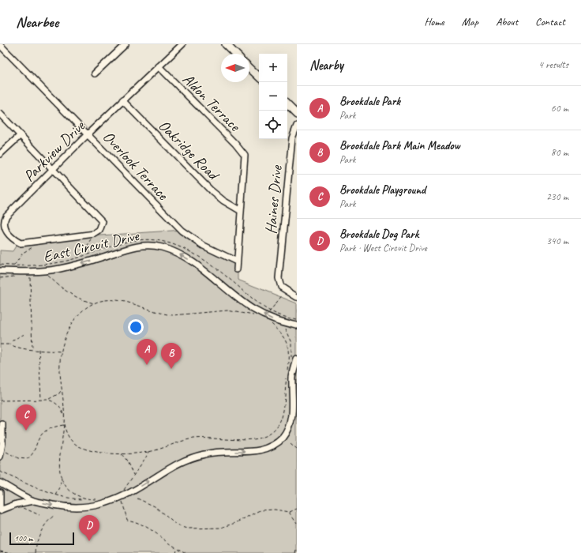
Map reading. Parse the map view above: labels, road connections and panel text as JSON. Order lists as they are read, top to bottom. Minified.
{"streets":{"street":["Aldon Terrace","Oakridge Road","Parkview Drive","Overlook Terrace","Haines Drive","East Circuit Drive"]},"crossings":[["Aldon Terrace","Oakridge Road"],["Aldon Terrace","Parkview Drive"],["Oakridge Road","Parkview Drive"],["Parkview Drive","Overlook Terrace"]],"one_way":["East Circuit Drive"],"scale_bar":"100 m","north":"left","page":{"header":"Nearbee","nav":["Home","Map","About","Contact"],"heading":["Nearby","4 results"],"map_buttons":["+","−"],"list":[{"mark":"A","name":"Brookdale Park","note":"Park","value":"60 m"},{"mark":"B","name":"Brookdale Park Main Meadow","note":"Park","value":"80 m"},{"mark":"C","name":"Brookdale Playground","note":"Park","value":"230 m"},{"mark":"D","name":"Brookdale Dog Park","note":"Park · West Circuit Drive","value":"340 m"}],"pins":["A","B","C","D"],"scale":"100 m"}}
